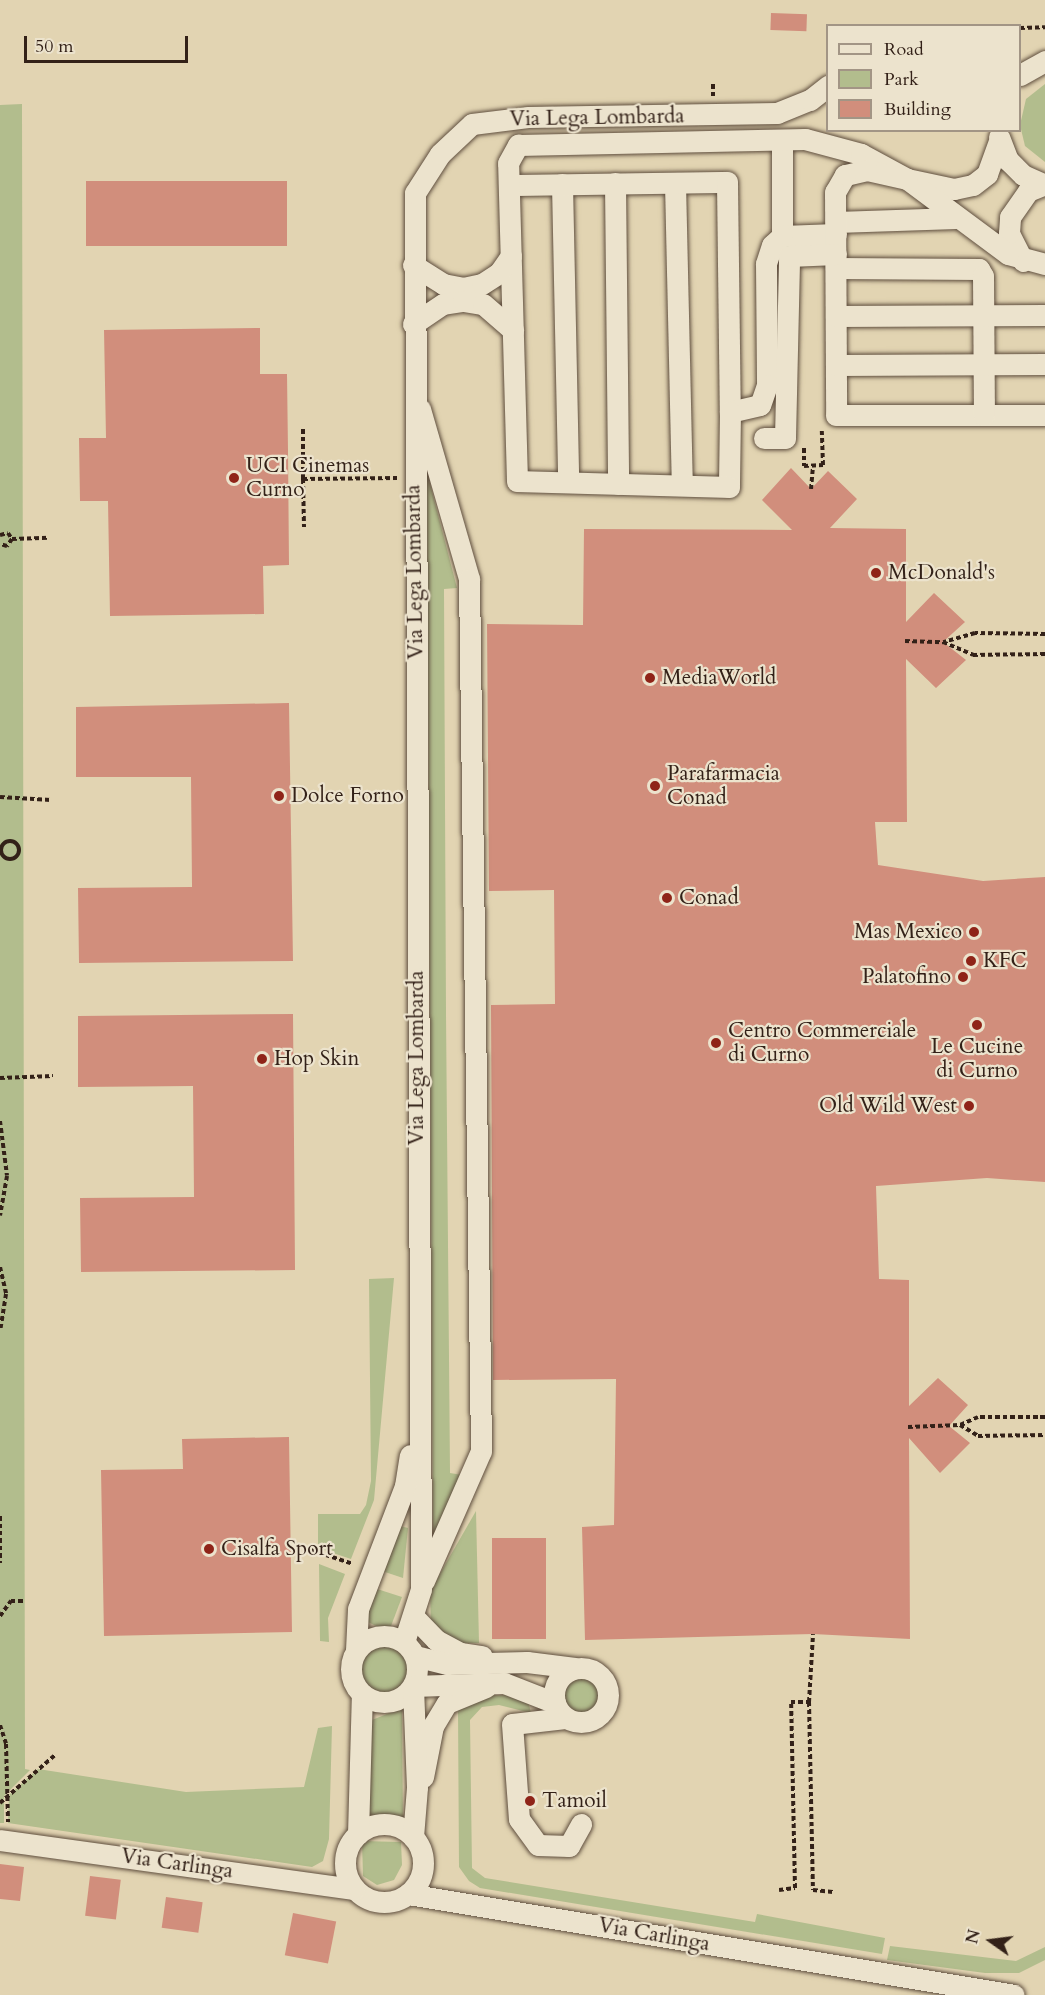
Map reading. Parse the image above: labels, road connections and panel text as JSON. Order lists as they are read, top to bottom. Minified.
{"streets":{"street":["Via Lega Lombarda","Via Carlinga"]},"crossings":[["Via Lega Lombarda","Via Carlinga"]],"places":["UCI Cinemas Curno","McDonald's","MediaWorld","Parafarmacia Conad","Dolce Forno","Conad","Mas Mexico","KFC","Palatofino","Le Cucine di Curno","Centro Commerciale di Curno","Hop Skin","Old Wild West","Cisalfa Sport","Tamoil"],"legend":["Road","Park","Building"],"scale_bar":"50 m","north":"left"}
